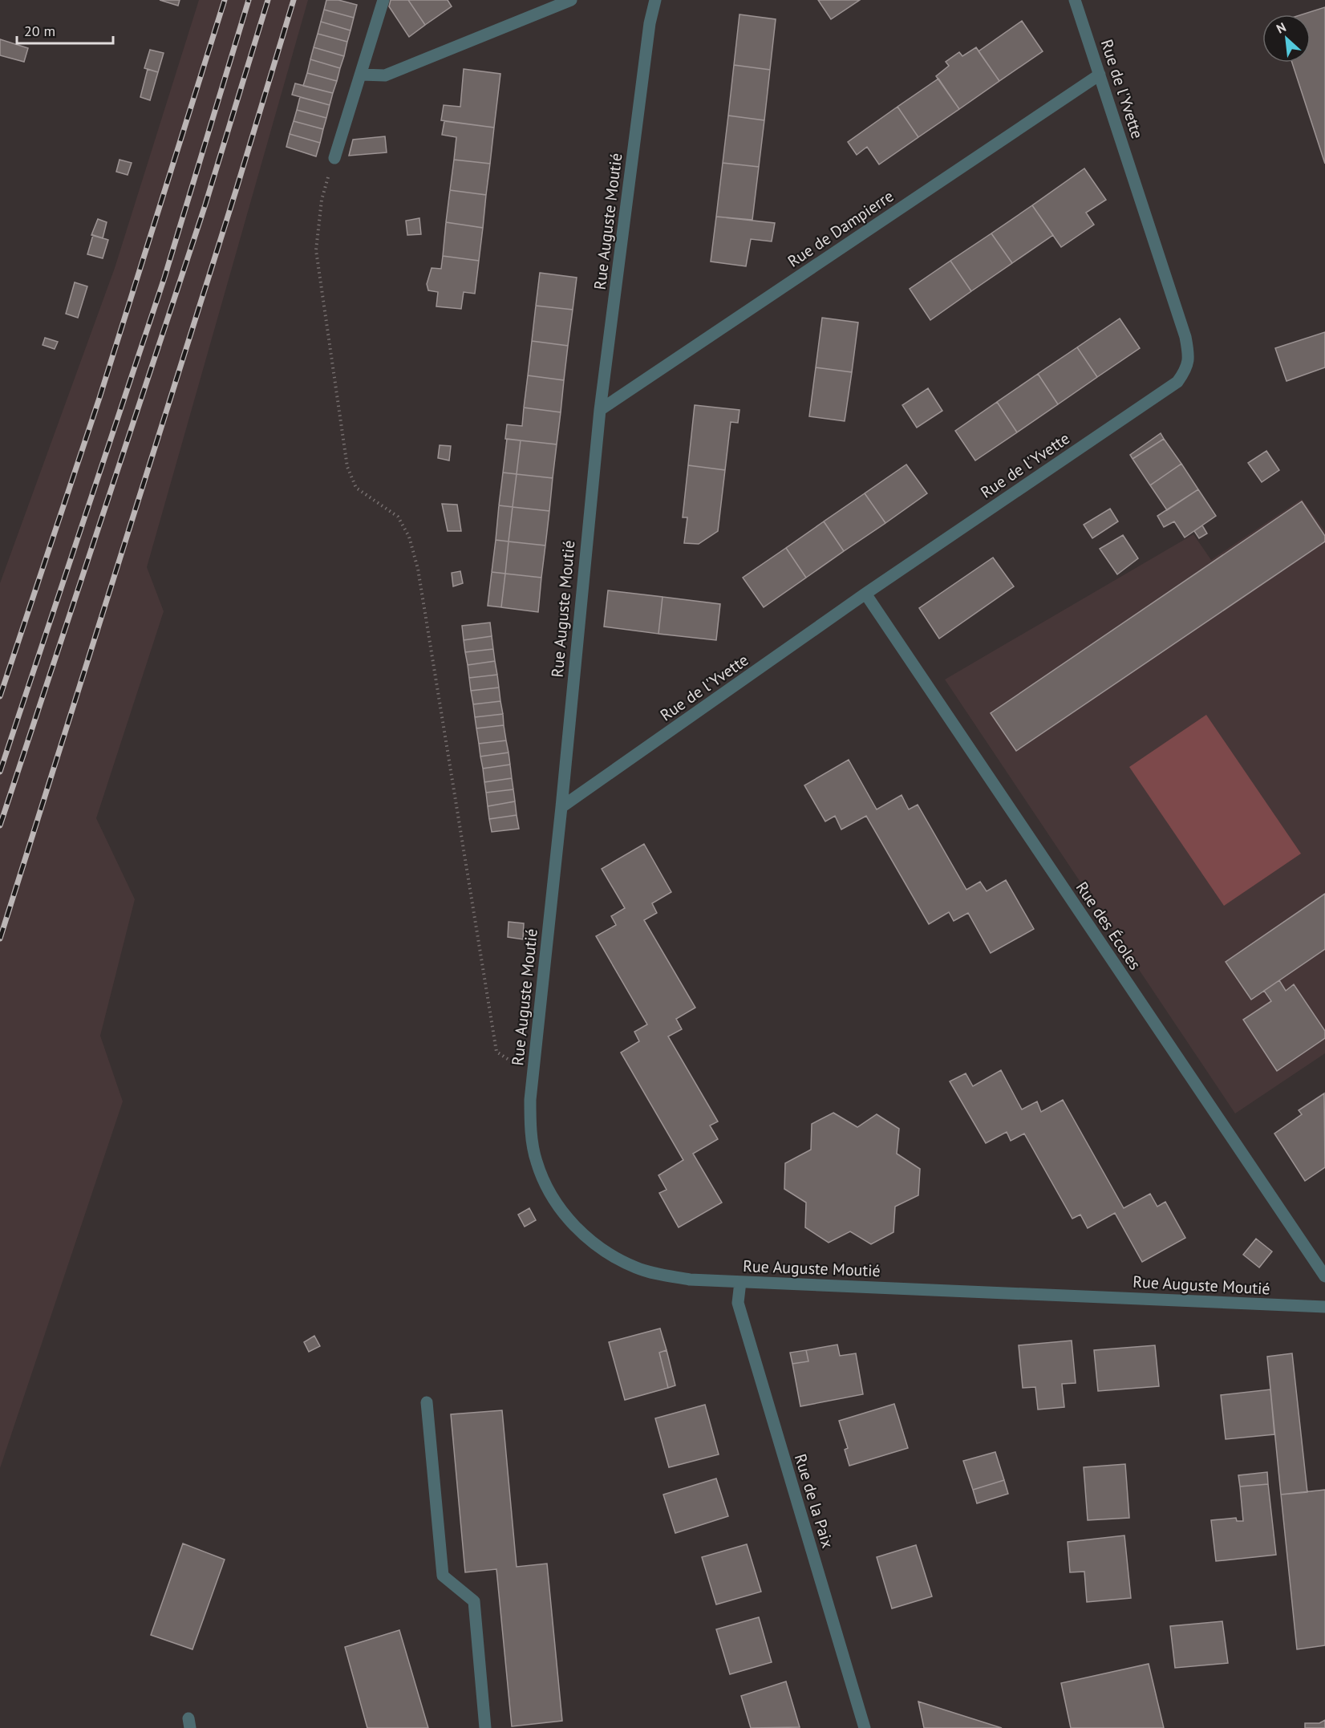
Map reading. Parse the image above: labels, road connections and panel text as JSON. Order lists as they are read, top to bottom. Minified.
{"streets":{"street":["Rue de l'Yvette","Rue Auguste Moutié","Rue de Dampierre","Rue des Écoles","Rue de la Paix"]},"crossings":[["Rue de l'Yvette","Rue Auguste Moutié"],["Rue de l'Yvette","Rue de Dampierre"],["Rue de l'Yvette","Rue des Écoles"],["Rue Auguste Moutié","Rue de Dampierre"],["Rue Auguste Moutié","Rue de la Paix"]],"scale_bar":"20 m","north":"top left"}
